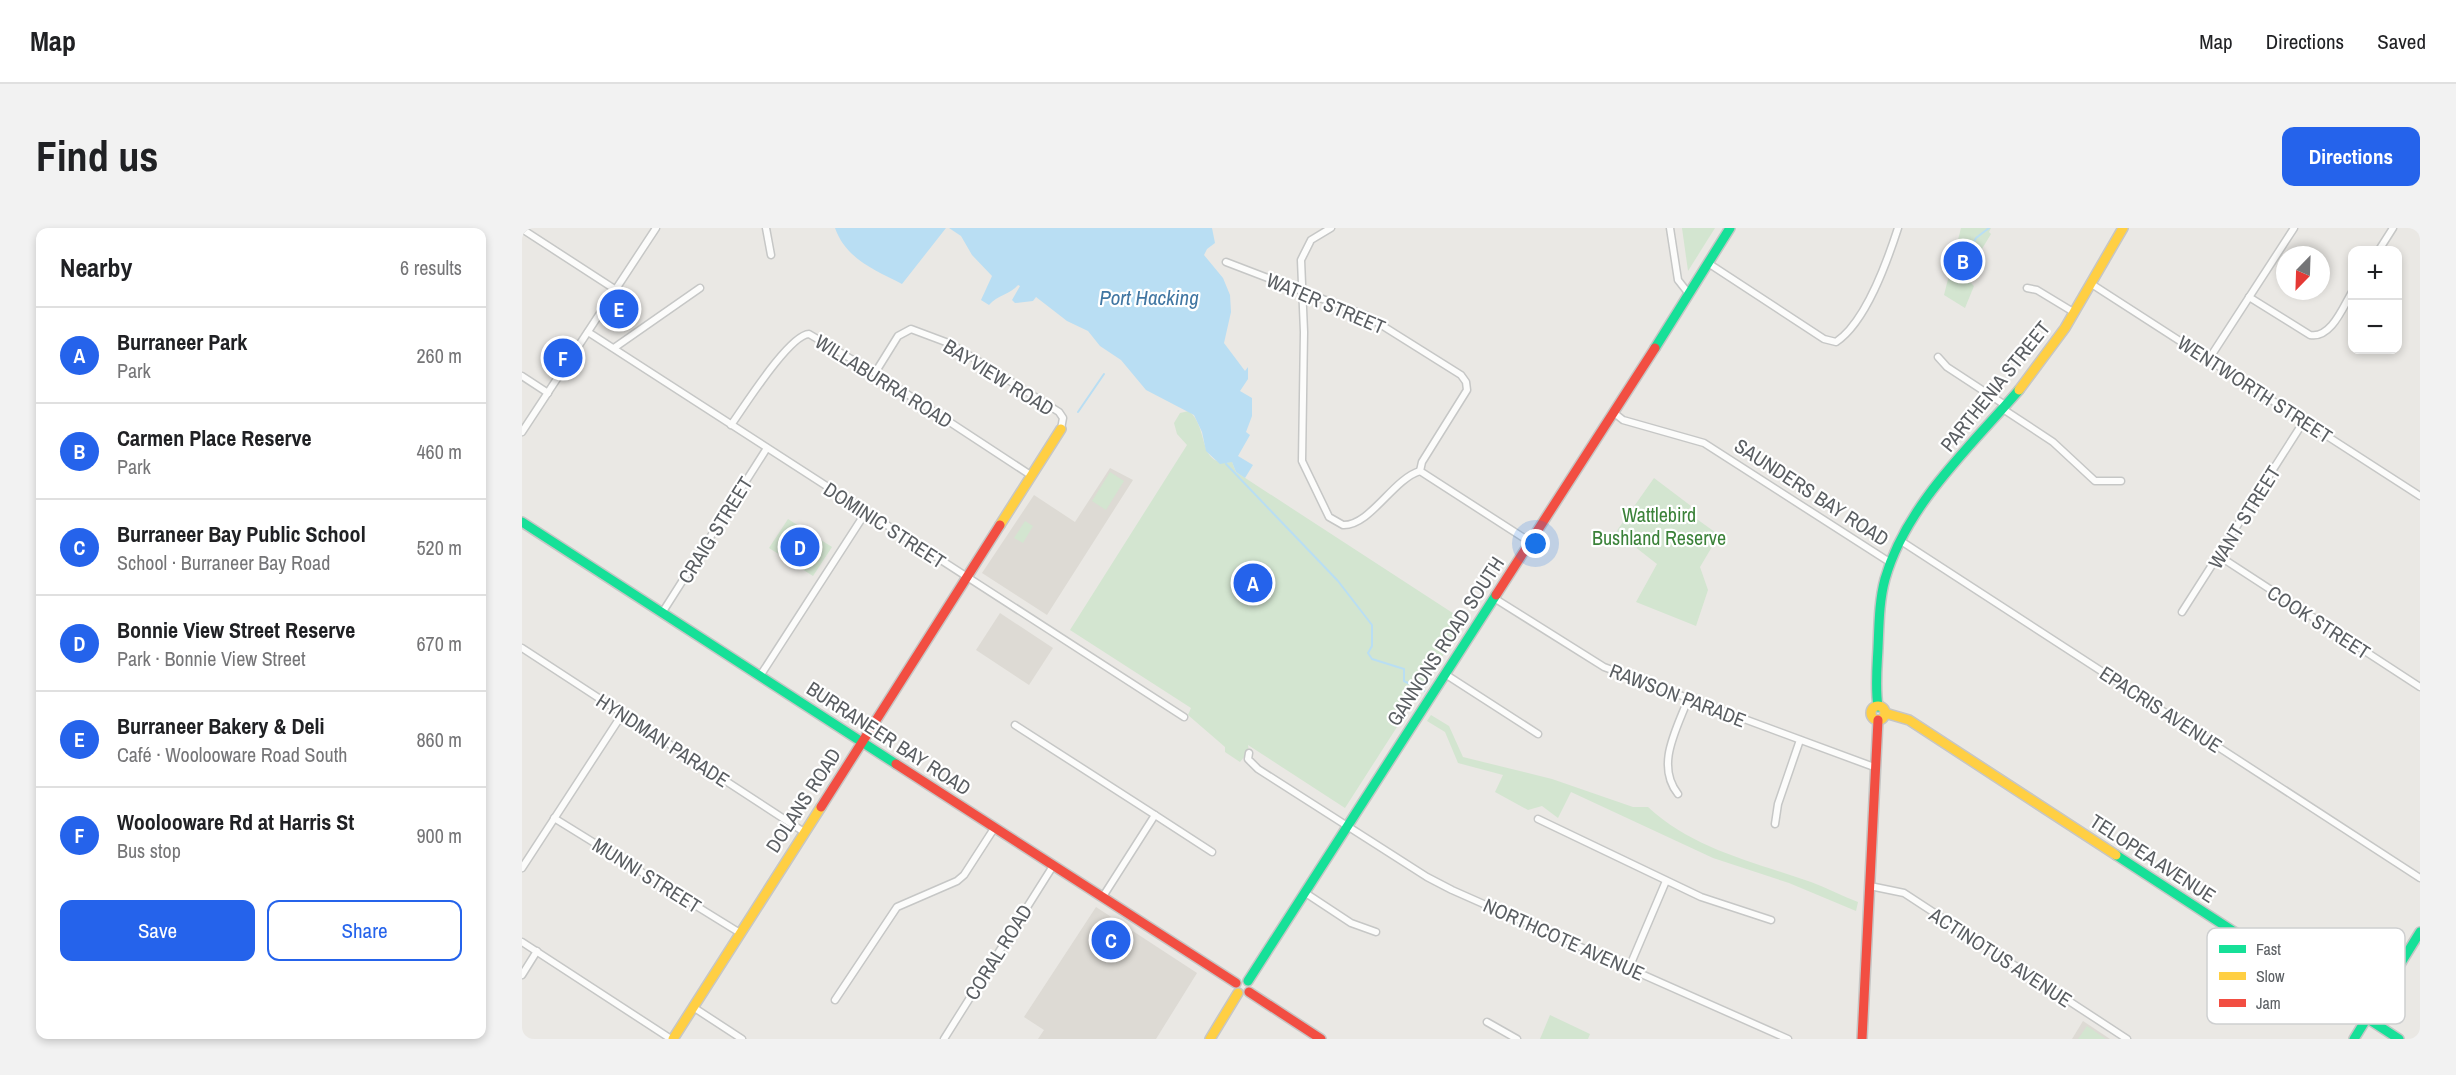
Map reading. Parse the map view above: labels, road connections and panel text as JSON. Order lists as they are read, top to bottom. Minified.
{"streets":{"street":["WATER STREET","BAYVIEW ROAD","WILLABURRA ROAD","PARTHENIA STREET","WENTWORTH STREET","SAUNDERS BAY ROAD","WANT STREET","DOMINIC STREET","CRAIG STREET","COOK STREET","GANNONS ROAD SOUTH","RAWSON PARADE","EPACRIS AVENUE","BURRANEER BAY ROAD","HYNDMAN PARADE","DOLANS ROAD","TELOPEA AVENUE","MUNNI STREET","NORTHCOTE AVENUE","CORAL ROAD","ACTINOTUS AVENUE"]},"crossings":[["BAYVIEW ROAD","WILLABURRA ROAD"],["BAYVIEW ROAD","DOLANS ROAD"],["WILLABURRA ROAD","DOMINIC STREET"],["WILLABURRA ROAD","DOLANS ROAD"],["PARTHENIA STREET","WENTWORTH STREET"],["PARTHENIA STREET","SAUNDERS BAY ROAD"],["PARTHENIA STREET","EPACRIS AVENUE"],["WENTWORTH STREET","WANT STREET"],["SAUNDERS BAY ROAD","GANNONS ROAD SOUTH"],["SAUNDERS BAY ROAD","RAWSON PARADE"],["SAUNDERS BAY ROAD","TELOPEA AVENUE"],["SAUNDERS BAY ROAD","ACTINOTUS AVENUE"],["WANT STREET","COOK STREET"],["DOMINIC STREET","CRAIG STREET"],["DOMINIC STREET","DOLANS ROAD"],["CRAIG STREET","BURRANEER BAY ROAD"],["GANNONS ROAD SOUTH","RAWSON PARADE"],["GANNONS ROAD SOUTH","BURRANEER BAY ROAD"],["GANNONS ROAD SOUTH","NORTHCOTE AVENUE"],["BURRANEER BAY ROAD","DOLANS ROAD"],["BURRANEER BAY ROAD","CORAL ROAD"],["HYNDMAN PARADE","DOLANS ROAD"],["DOLANS ROAD","MUNNI STREET"]],"water":["Port Hacking"],"parks":["Wattlebird Bushland Reserve"],"legend":["Fast","Slow","Jam"],"north":"bottom left","page":{"header":"Map","nav":["Map","Directions","Saved"],"buttons":["Directions",["Save","Share"]],"title":"Find us","heading":["Nearby","6 results"],"pins":["B","E","F","D","A","C"],"map_buttons":["+","−"],"list":[{"mark":"A","name":"Burraneer Park","note":"Park","value":"260 m"},{"mark":"B","name":"Carmen Place Reserve","note":"Park","value":"460 m"},{"mark":"C","name":"Burraneer Bay Public School","note":"School · Burraneer Bay Road","value":"520 m"},{"mark":"D","name":"Bonnie View Street Reserve","note":"Park · Bonnie View Street","value":"670 m"},{"mark":"E","name":"Burraneer Bakery & Deli","note":"Café · Woolooware Road South","value":"860 m"},{"mark":"F","name":"Woolooware Rd at Harris St","note":"Bus stop","value":"900 m"}]}}
